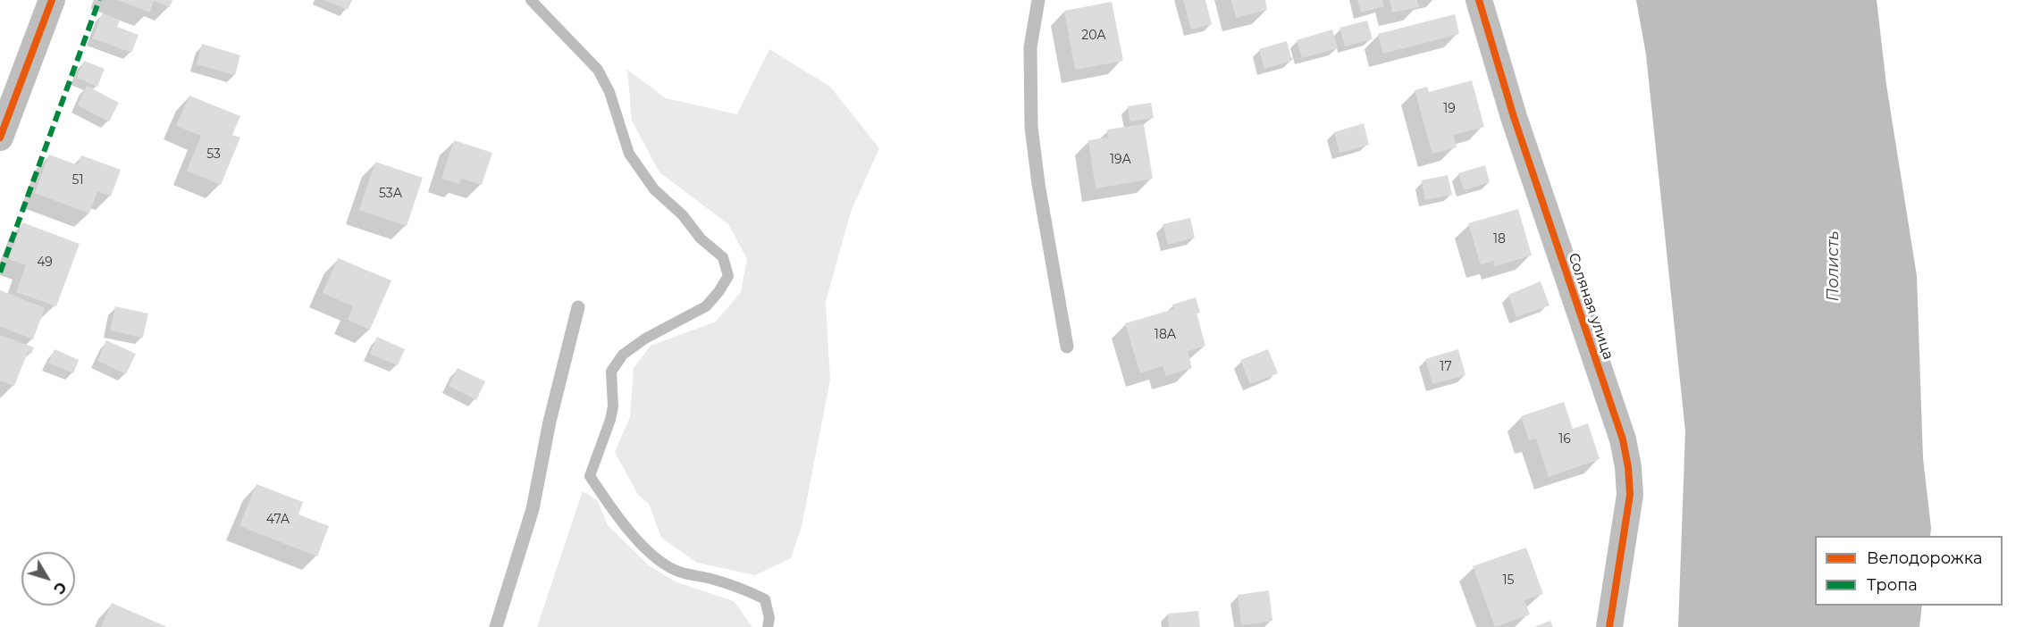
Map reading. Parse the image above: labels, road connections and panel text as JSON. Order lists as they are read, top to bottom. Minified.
{"streets":{"street":["Соляная улица"]},"water":["Полисть"],"house_numbers":["20А","19","53","19А","51","53А","18","49","18А","17","16","47А","15"],"legend":["Велодорожка","Тропа"],"north":"bottom right"}
